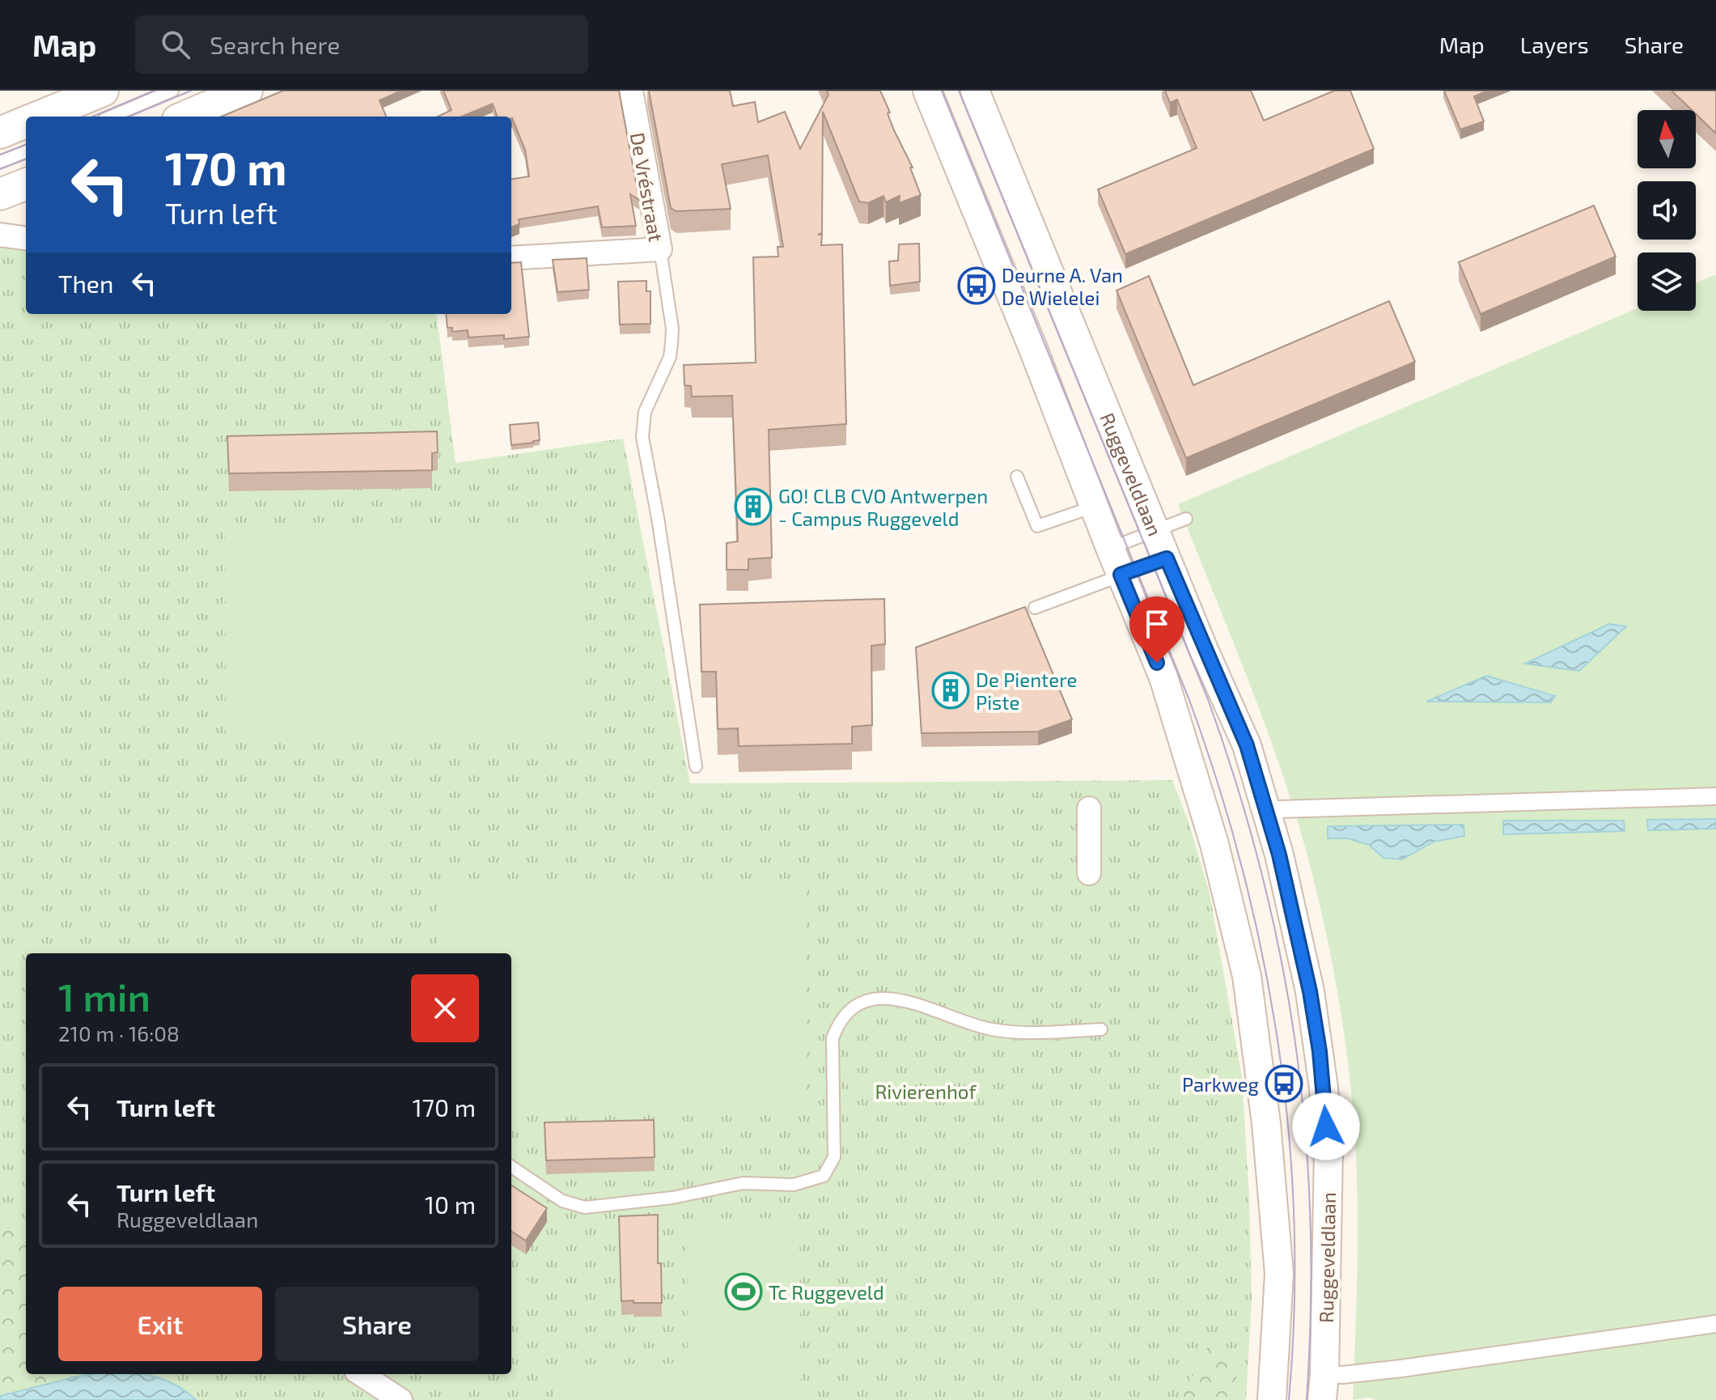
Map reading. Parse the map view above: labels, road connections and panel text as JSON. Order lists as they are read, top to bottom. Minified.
{"streets":{"street":["De Vréstraat","Ruggeveldlaan"]},"parks":["Rivierenhof"],"places":{"bus stop":["Deurne A. Van De Wielelei","Parkweg"],"building":["GO! CLB CVO Antwerpen - Campus Ruggeveld","De Pientere Piste"],"sports":["Tc Ruggeveld"]},"north":"top","page":{"header":"Map","search":"Search here","nav":["Map","Layers","Share"],"turn":["170 m","Turn left"],"then":"Then","heading":["1 min","210 m · 16:08"],"list":[{"name":"Turn left","value":"170 m"},{"name":"Turn left","note":"Ruggeveldlaan","value":"10 m"}],"buttons":["Exit","Share"]}}
